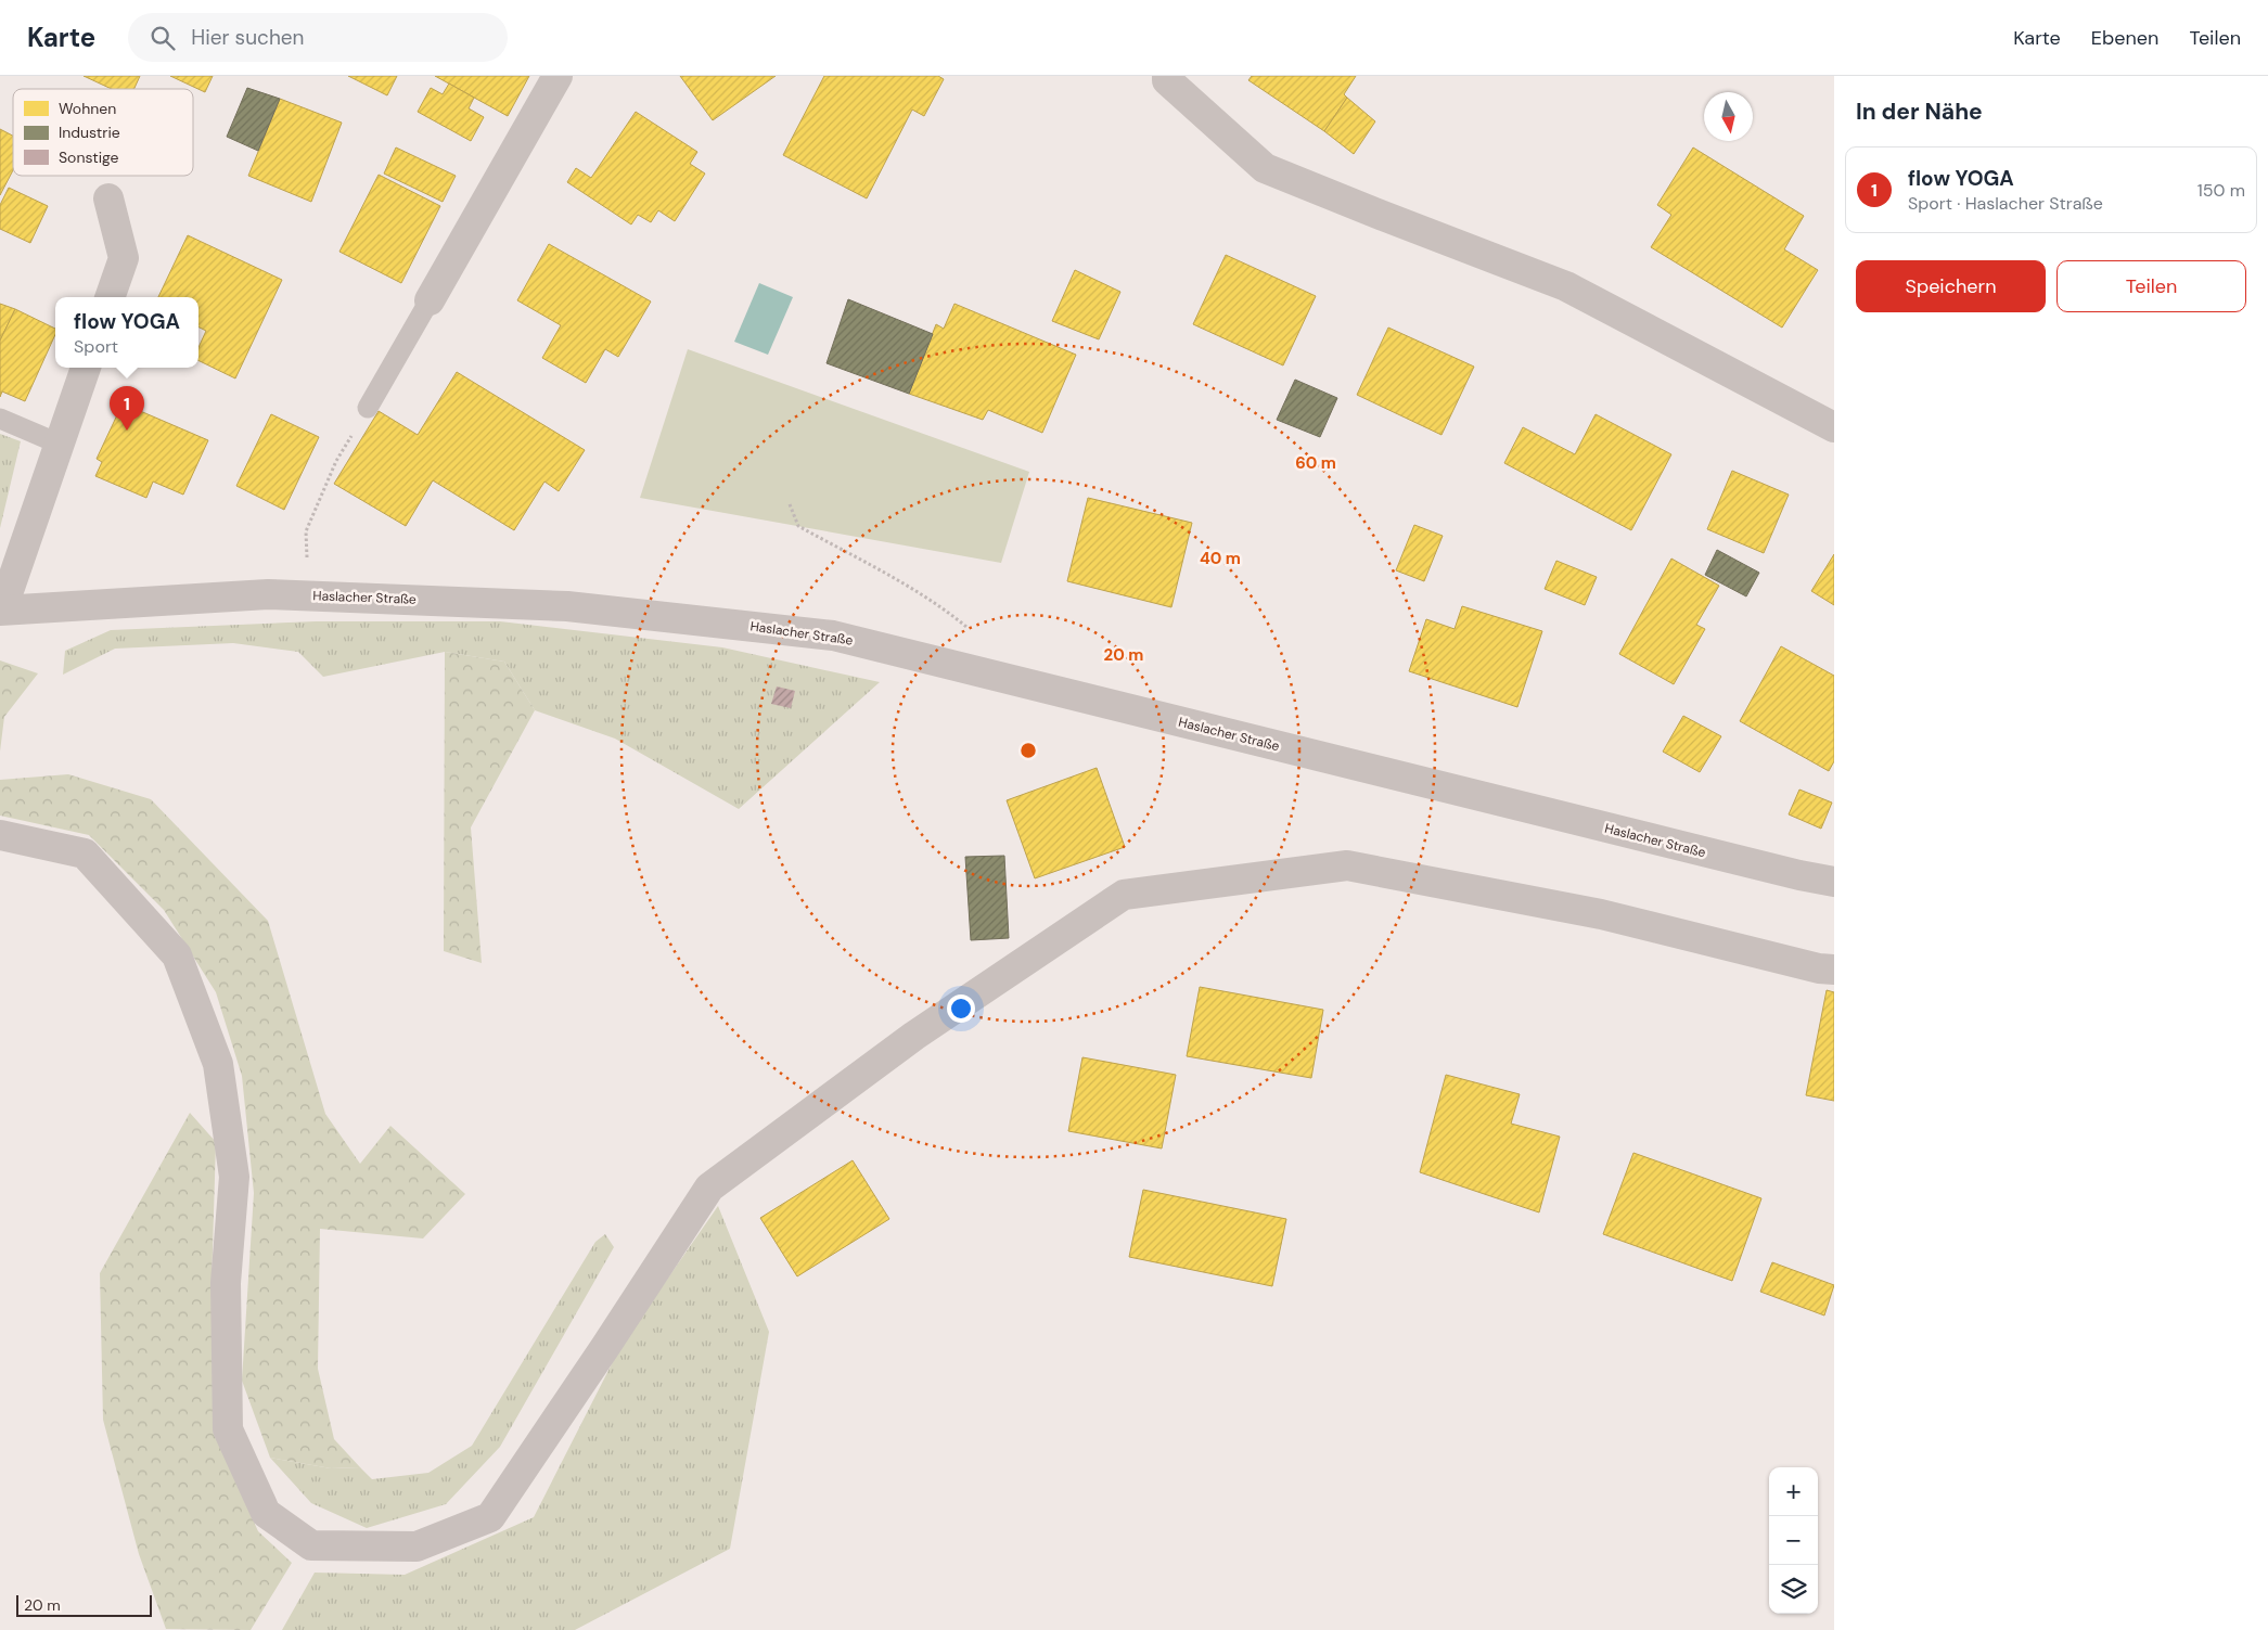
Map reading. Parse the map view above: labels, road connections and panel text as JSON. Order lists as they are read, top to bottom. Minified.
{"streets":{"street":["Haslacher Straße"]},"legend":["Wohnen","Industrie","Sonstige"],"scale_bar":"20 m","north":"bottom","page":{"header":"Karte","search":"Hier suchen","nav":["Karte","Ebenen","Teilen"],"heading":"In der Nähe","list":[{"mark":"1","name":"flow YOGA","note":"Sport · Haslacher Straße","value":"150 m"}],"buttons":["Speichern","Teilen"],"popup":["flow YOGA","Sport"],"pins":"1","map_buttons":["+","−"],"scale":"20 m"},"rings":["60 m","40 m","20 m"]}
